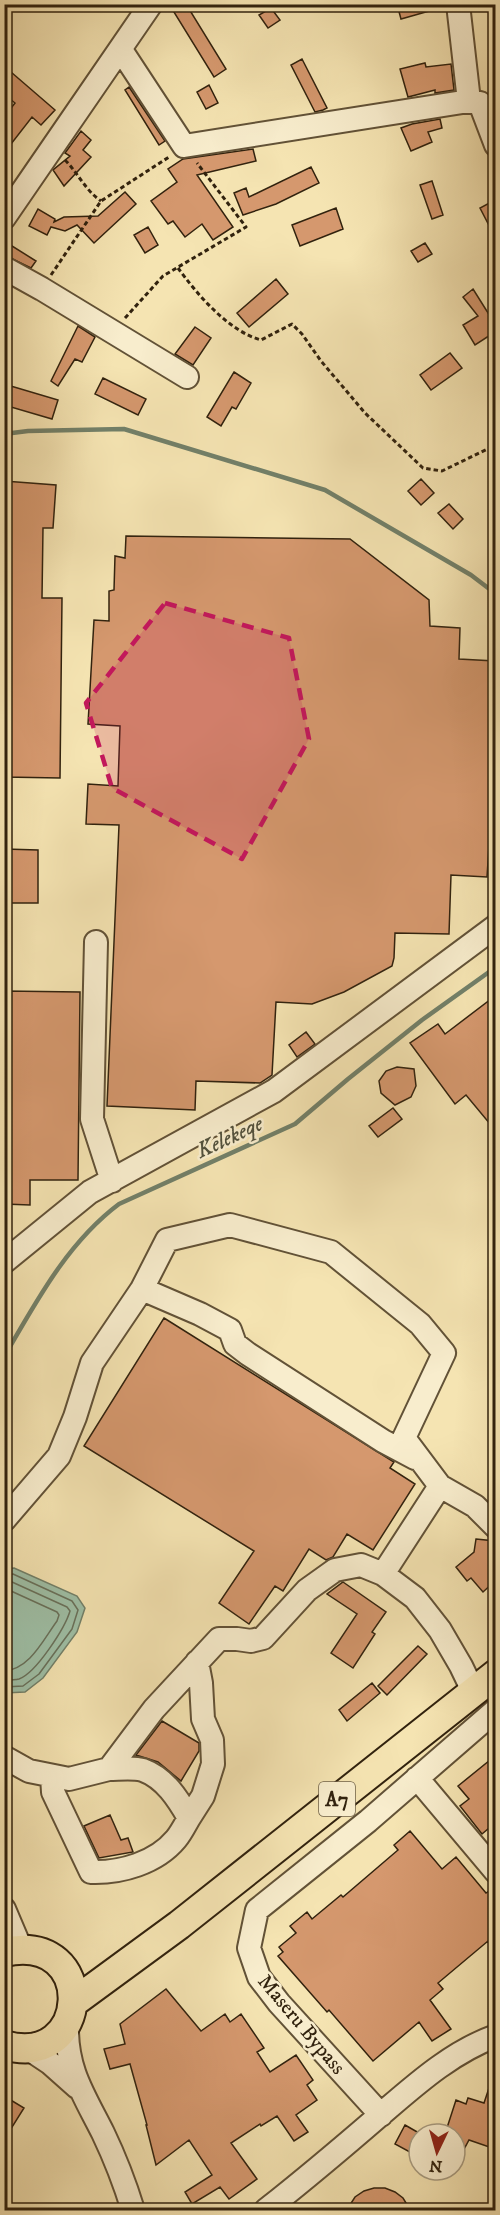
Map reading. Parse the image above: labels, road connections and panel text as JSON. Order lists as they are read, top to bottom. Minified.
{"streets":{"main road":["A7"],"street":["Maseru Bypass"]},"water":["Kelekeqe"],"north":"bottom"}
